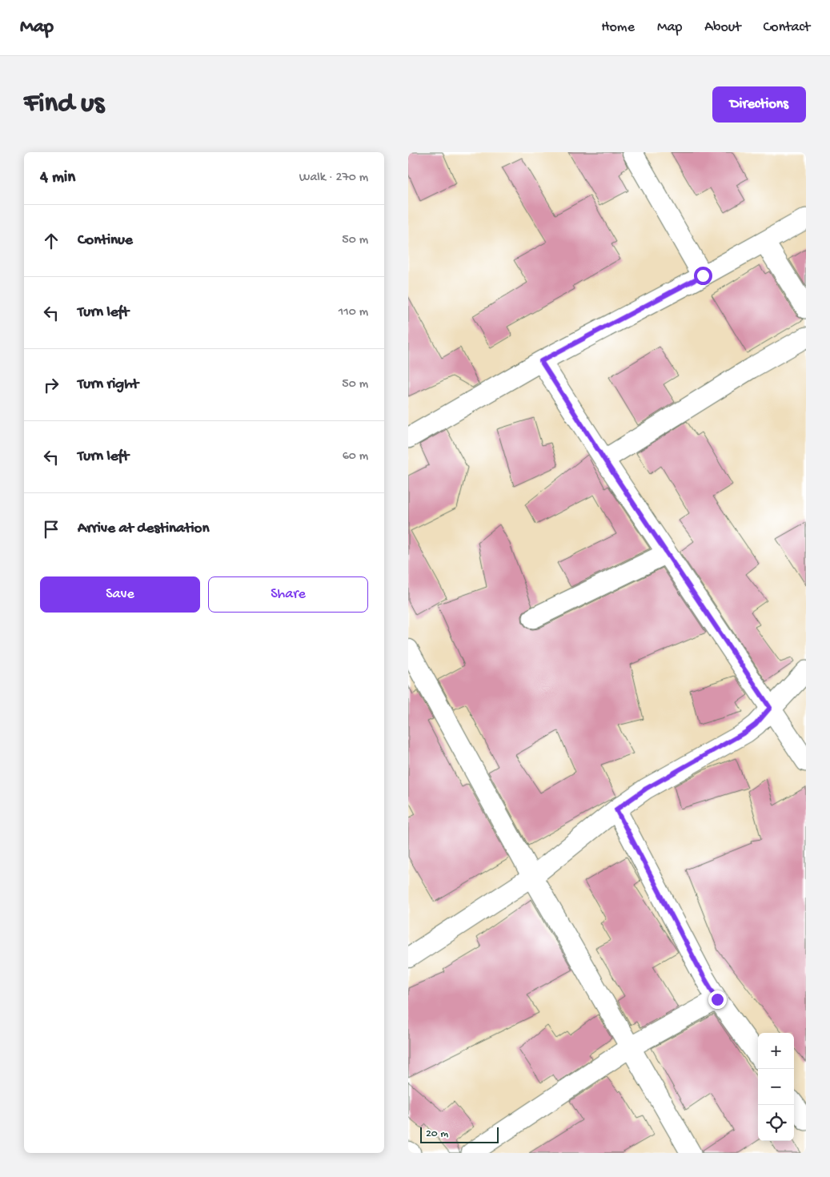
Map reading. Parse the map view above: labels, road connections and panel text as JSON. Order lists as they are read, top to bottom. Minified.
{"scale_bar":"20 m","page":{"header":"Map","nav":["Home","Map","About","Contact"],"buttons":["Directions",["Save","Share"]],"title":"Find us","heading":["4 min","Walk · 270 m"],"list":[["Continue","50 m"],["Turn left","110 m"],["Turn right","50 m"],["Turn left","60 m"],"Arrive at destination"],"map_buttons":["+","−"],"scale":"20 m"}}
